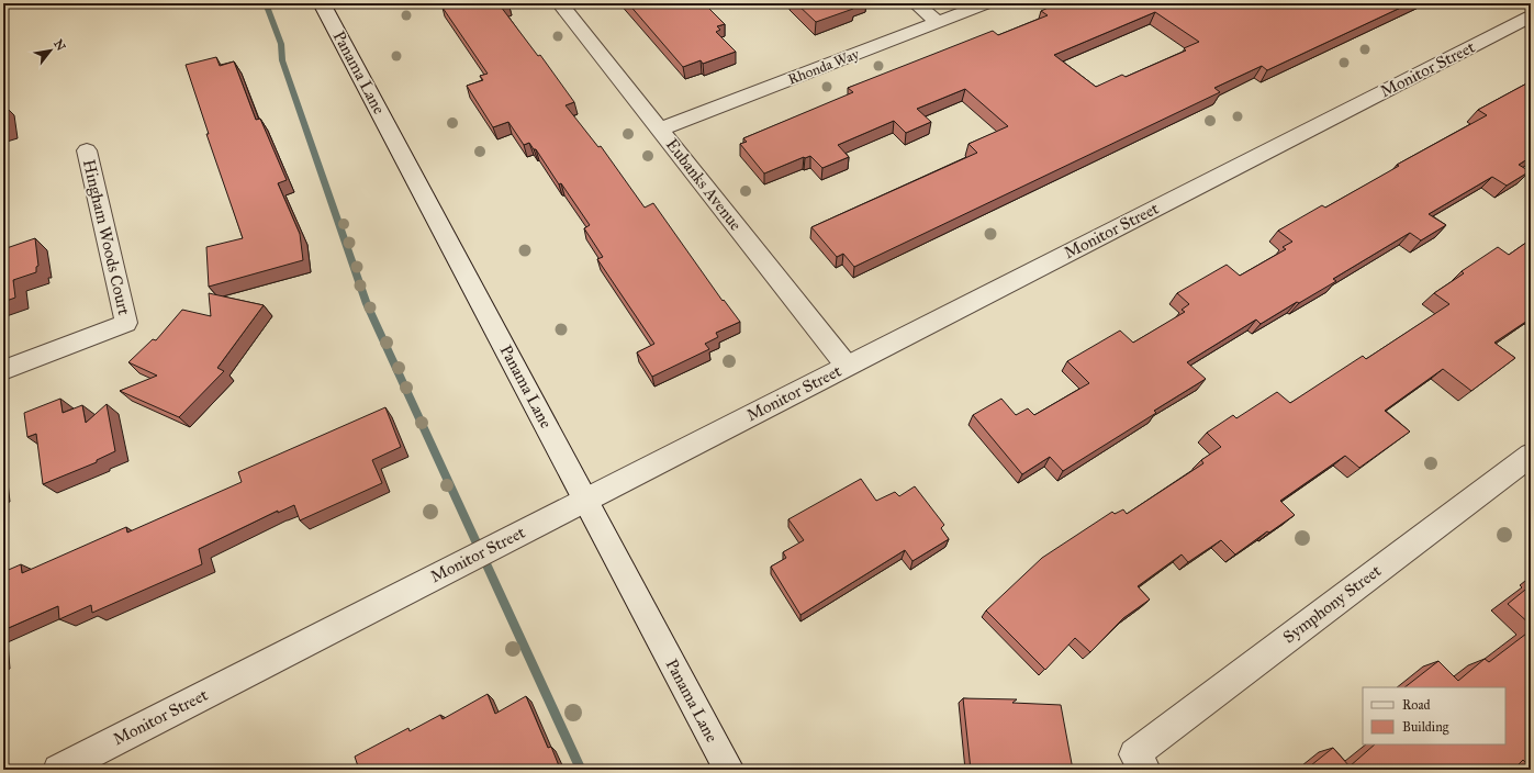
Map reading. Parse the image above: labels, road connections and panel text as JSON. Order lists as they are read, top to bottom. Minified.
{"streets":{"street":["Rhonda Way","Monitor Street","Panama Lane","Eubanks Avenue","Hingham Woods Court","Symphony Street"]},"crossings":[["Rhonda Way","Eubanks Avenue"],["Monitor Street","Panama Lane"],["Monitor Street","Eubanks Avenue"]],"legend":["Road","Building"],"north":"top right"}
